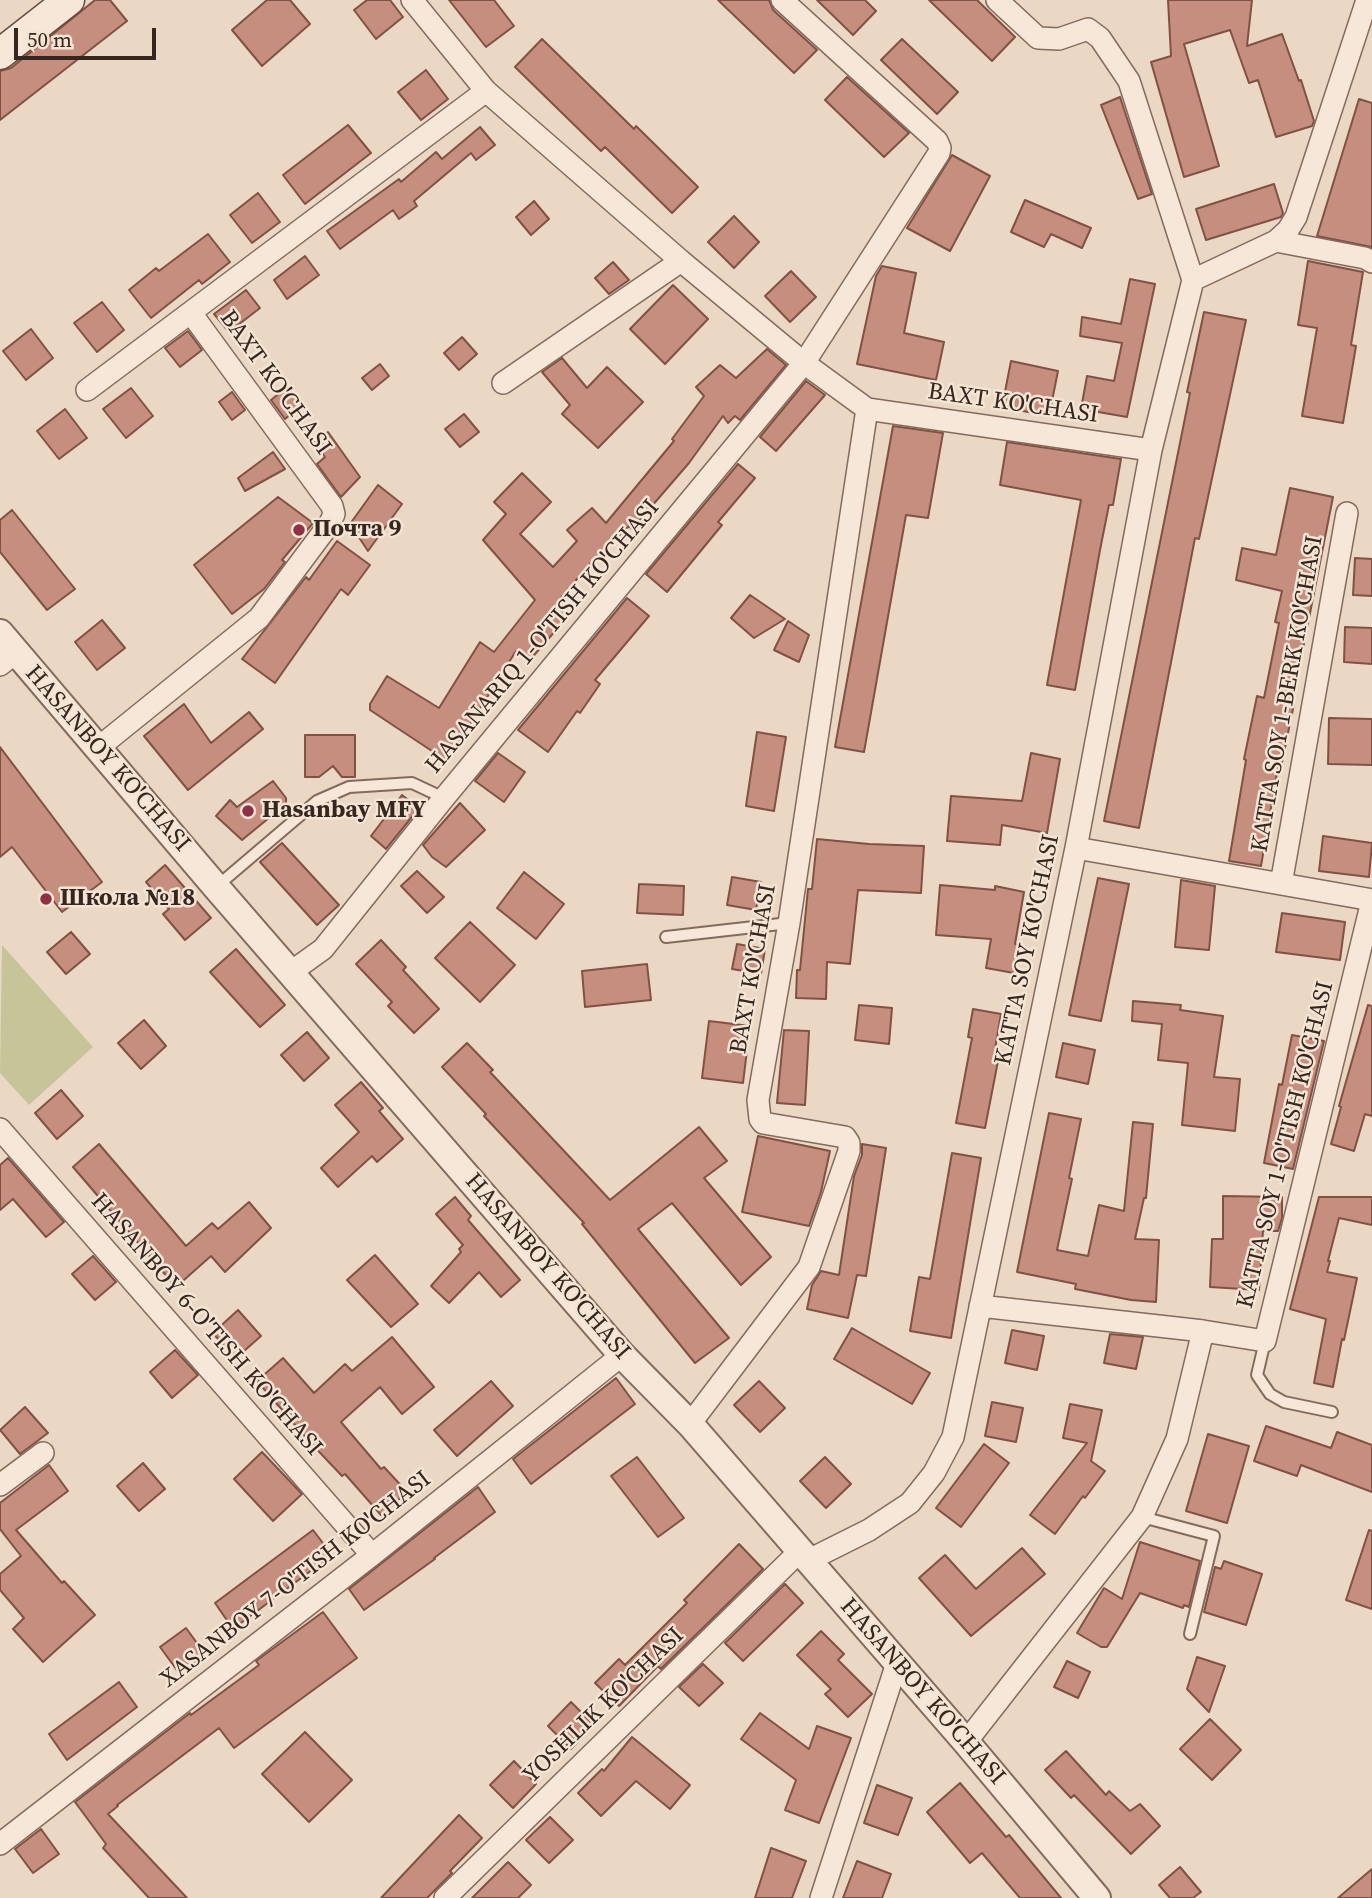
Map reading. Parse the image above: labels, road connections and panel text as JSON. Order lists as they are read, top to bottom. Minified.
{"streets":{"street":["BAXT KO'CHASI","HASANARIQ 1-O'TISH KO'CHASI","KATTA SOY 1-BERK KO'CHASI","HASANBOY KO'CHASI","KATTA SOY KO'CHASI","KATTA SOY 1-O'TISH KO'CHASI","HASANBOY 6-O'TISH KO'CHASI","XASANBOY 7-O'TISH KO'CHASI","YOSHLIK KO'CHASI"]},"crossings":[["BAXT KO'CHASI","HASANARIQ 1-O'TISH KO'CHASI"],["BAXT KO'CHASI","HASANBOY KO'CHASI"],["BAXT KO'CHASI","KATTA SOY KO'CHASI"],["HASANARIQ 1-O'TISH KO'CHASI","HASANBOY KO'CHASI"],["HASANBOY KO'CHASI","KATTA SOY KO'CHASI"],["HASANBOY KO'CHASI","XASANBOY 7-O'TISH KO'CHASI"],["HASANBOY KO'CHASI","YOSHLIK KO'CHASI"],["KATTA SOY KO'CHASI","KATTA SOY 1-O'TISH KO'CHASI"],["KATTA SOY KO'CHASI","YOSHLIK KO'CHASI"],["HASANBOY 6-O'TISH KO'CHASI","XASANBOY 7-O'TISH KO'CHASI"]],"places":["Почта 9","Hasanbay MFY","Школа №18"],"scale_bar":"50 m"}
